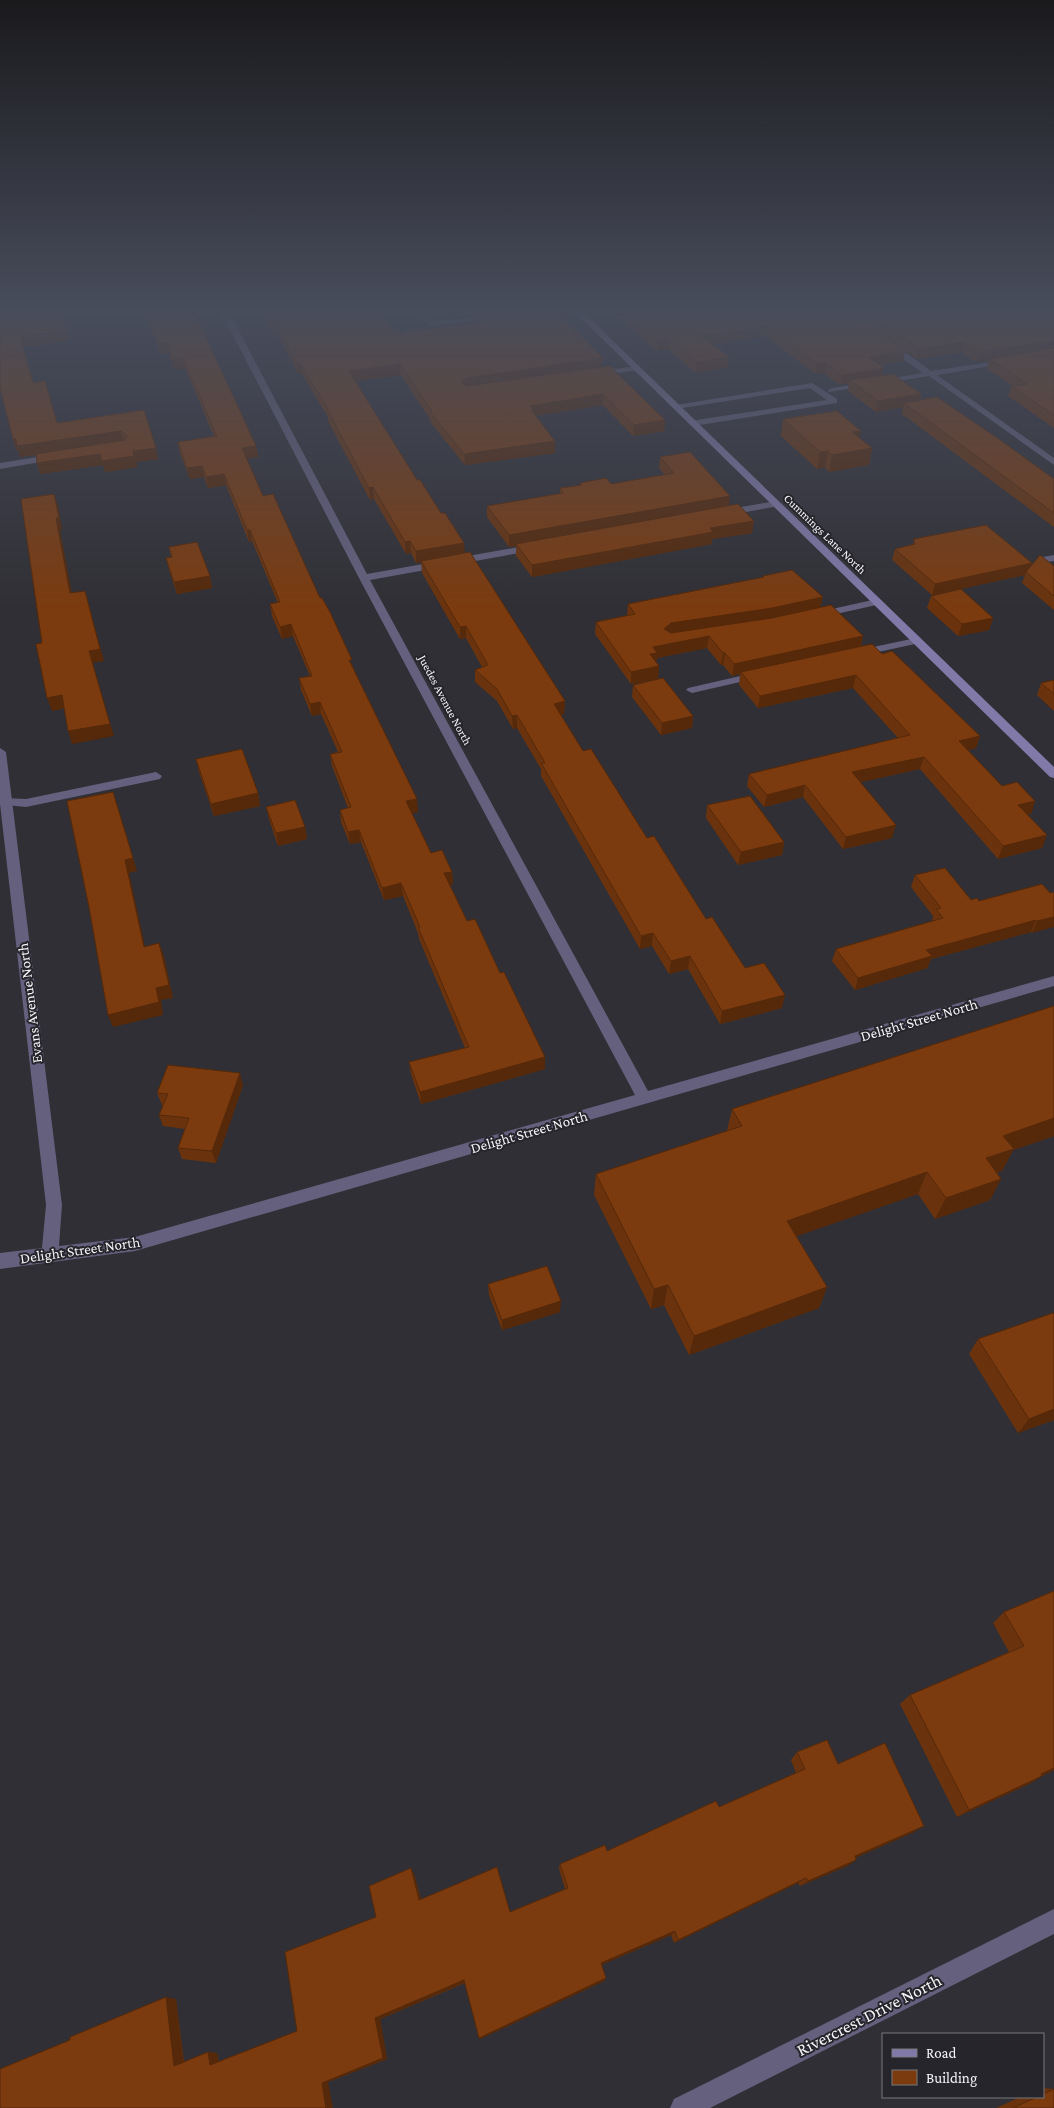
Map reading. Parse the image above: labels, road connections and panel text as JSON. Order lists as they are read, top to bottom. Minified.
{"streets":{"street":["Cummings Lane North","Juedes Avenue North","Evans Avenue North","Delight Street North","Rivercrest Drive North"]},"crossings":[["Juedes Avenue North","Delight Street North"],["Evans Avenue North","Delight Street North"]],"legend":["Road","Building"]}
